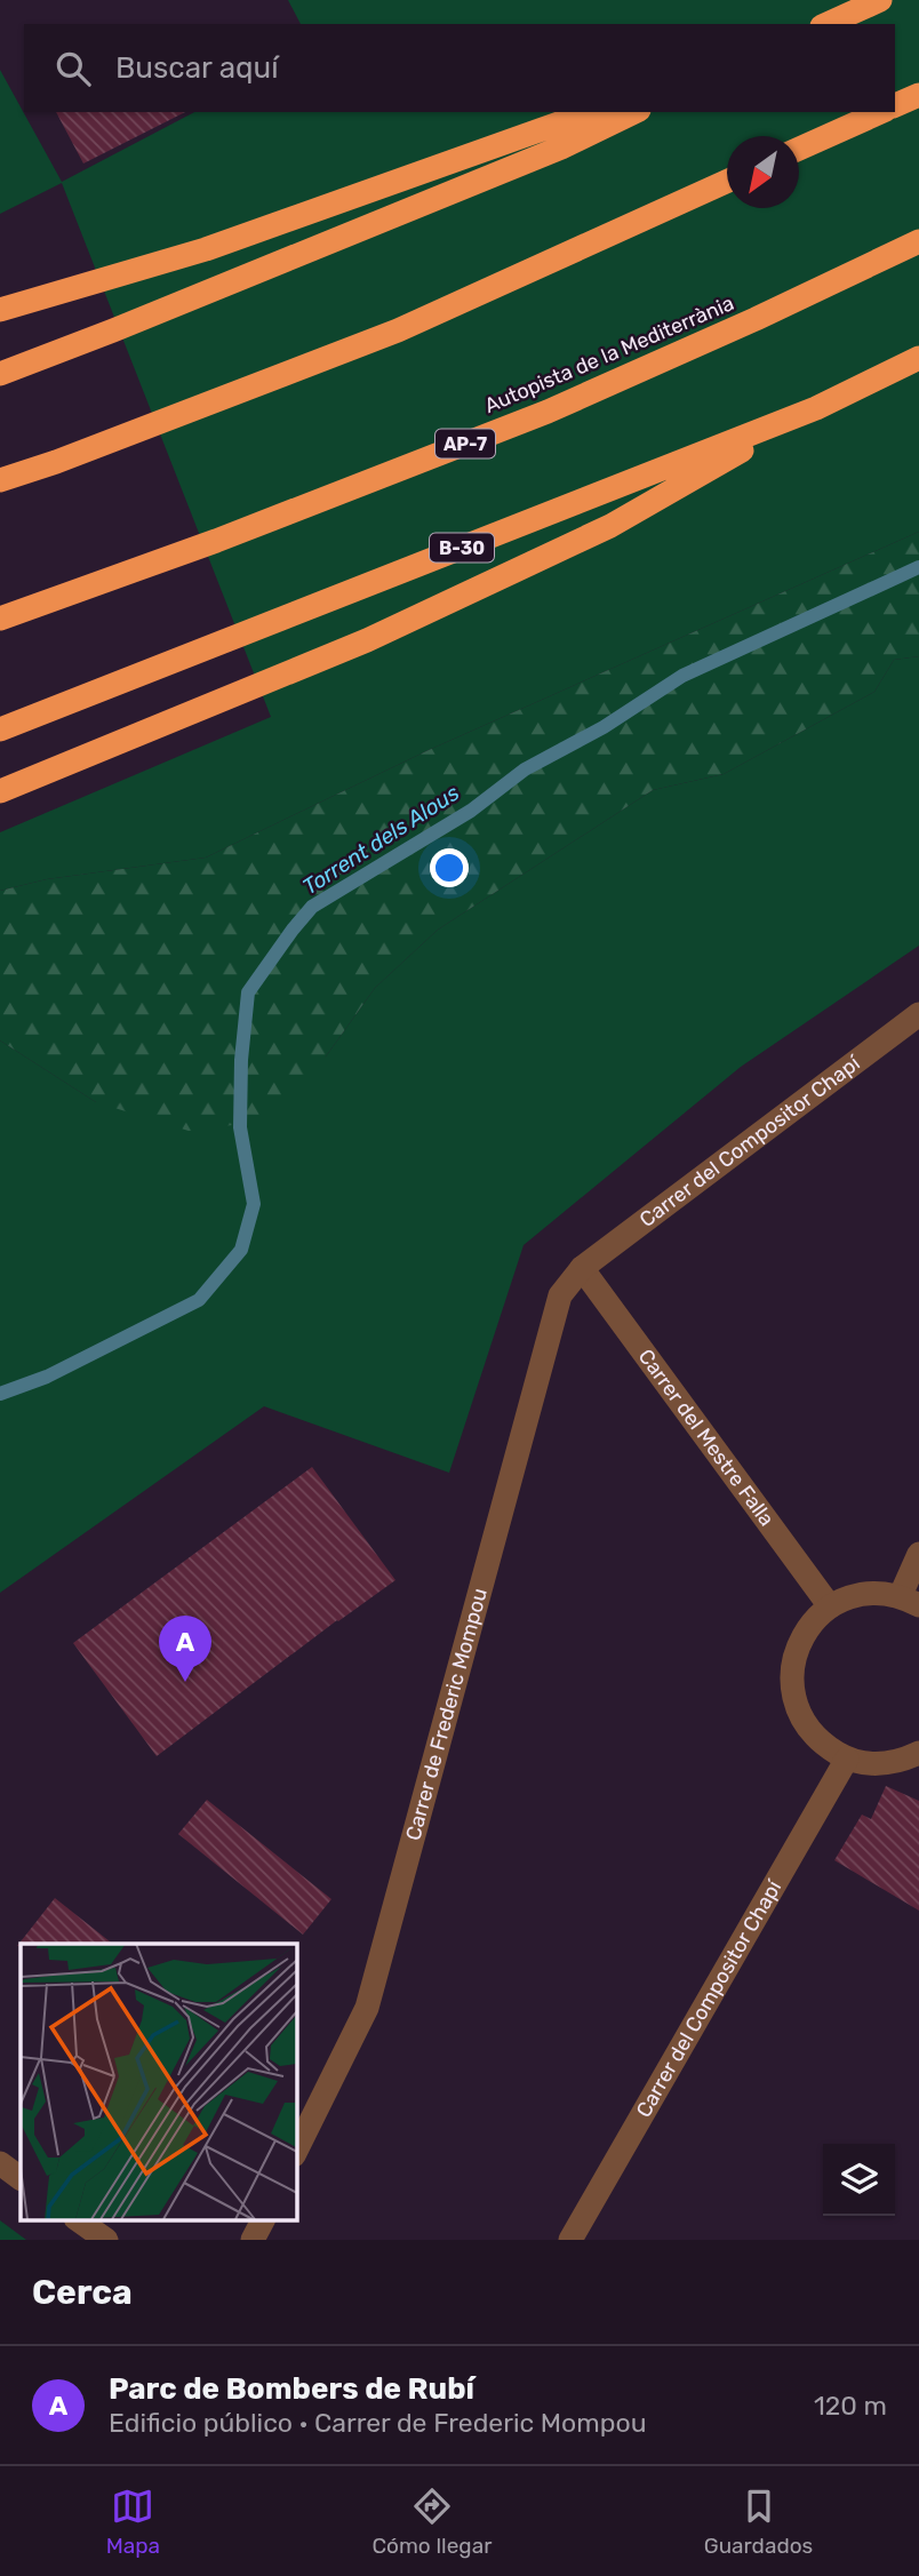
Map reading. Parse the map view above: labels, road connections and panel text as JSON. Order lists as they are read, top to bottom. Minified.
{"streets":{"highway":["Autopista de la Mediterrània","AP-7","B-30"],"street":["Carrer del Compositor Chapí","Carrer del Mestre Falla","Carrer de Frederic Mompou"]},"crossings":[["Carrer del Compositor Chapí","Carrer del Mestre Falla"],["Carrer del Compositor Chapí","Carrer de Frederic Mompou"],["Carrer del Mestre Falla","Carrer de Frederic Mompou"]],"water":["Torrent dels Alous"],"north":"bottom left","page":{"search":"Buscar aquí","pins":"A","heading":"Cerca","list":[{"mark":"A","name":"Parc de Bombers de Rubí","note":"Edificio público · Carrer de Frederic Mompou","value":"120 m"}],"nav":["Mapa","Cómo llegar","Guardados"]}}
